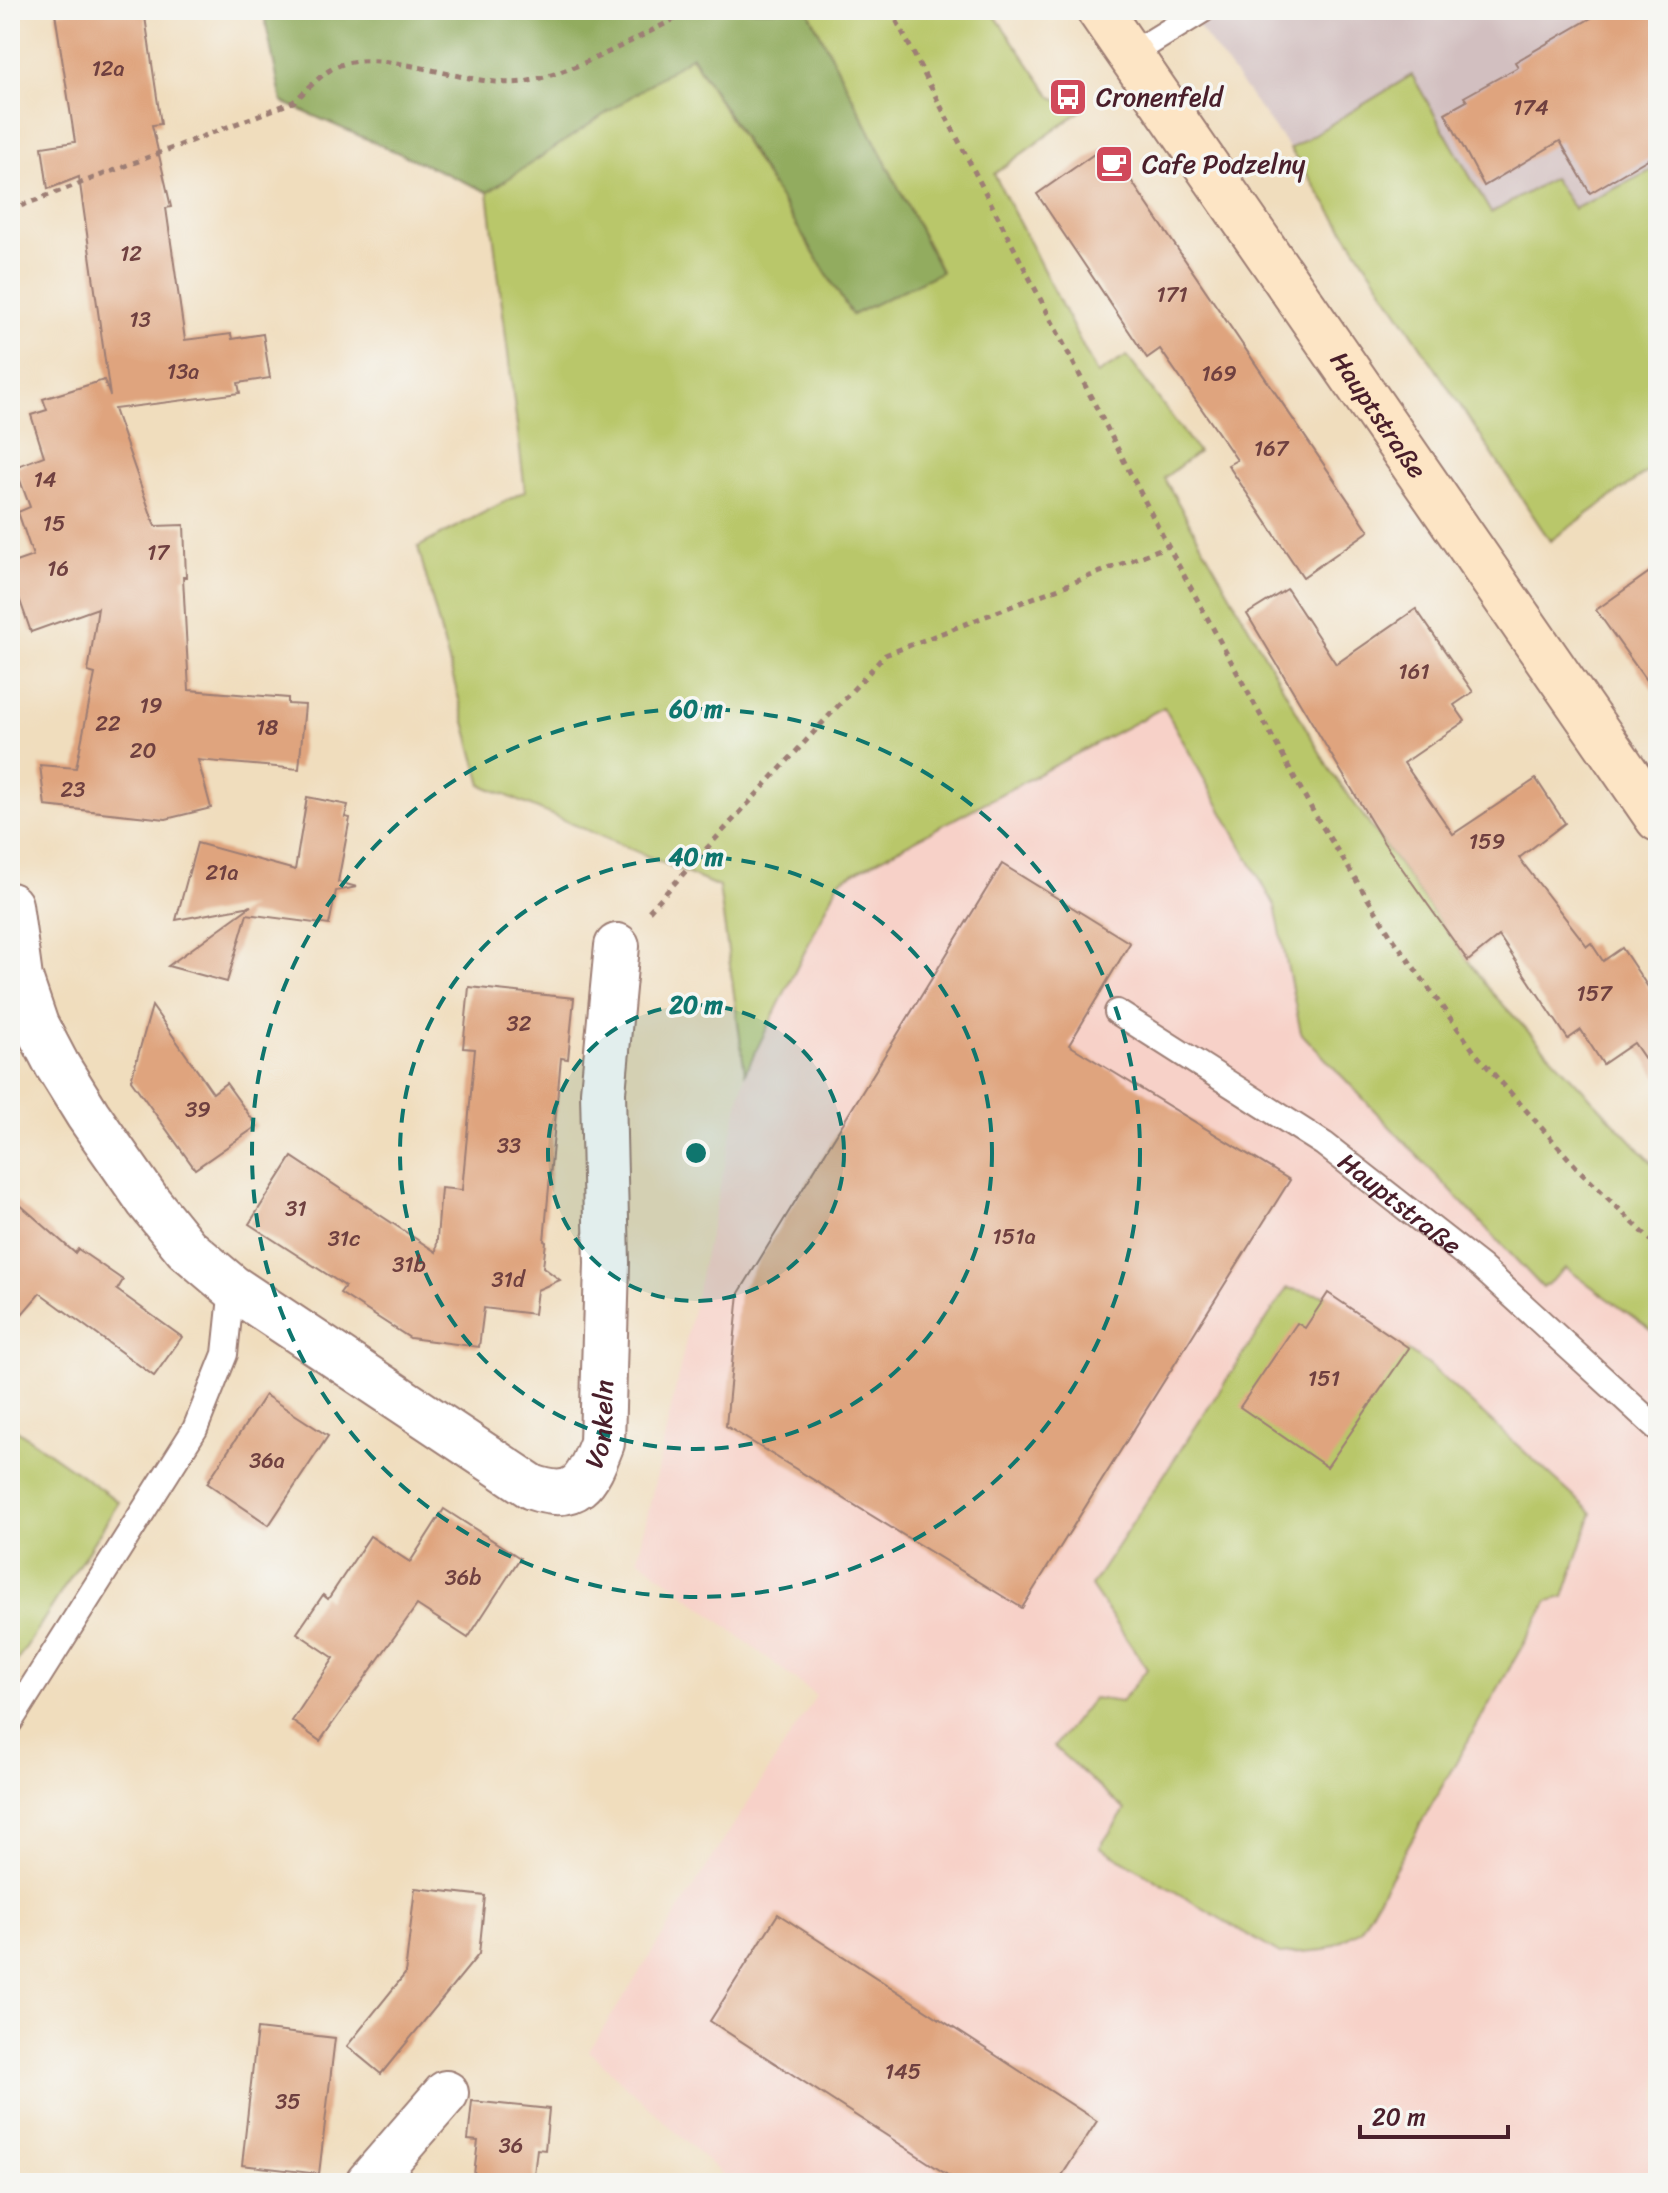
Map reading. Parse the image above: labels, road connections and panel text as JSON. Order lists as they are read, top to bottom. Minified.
{"streets":{"main road":["Hauptstraße"],"street":["Vonkeln"]},"places":{"bus stop":["Cronenfeld"],"cafe":["Cafe Podzelny"]},"house_numbers":["12a","174","12","171","13","13a","169","167","14","15","17","16","161","19","22","18","20","23","159","21a","157","32","39","33","31","151a","31c","31b","31d","151","36a","36b","145","35","36"],"scale_bar":"20 m","rings":["60 m","40 m","20 m"]}
